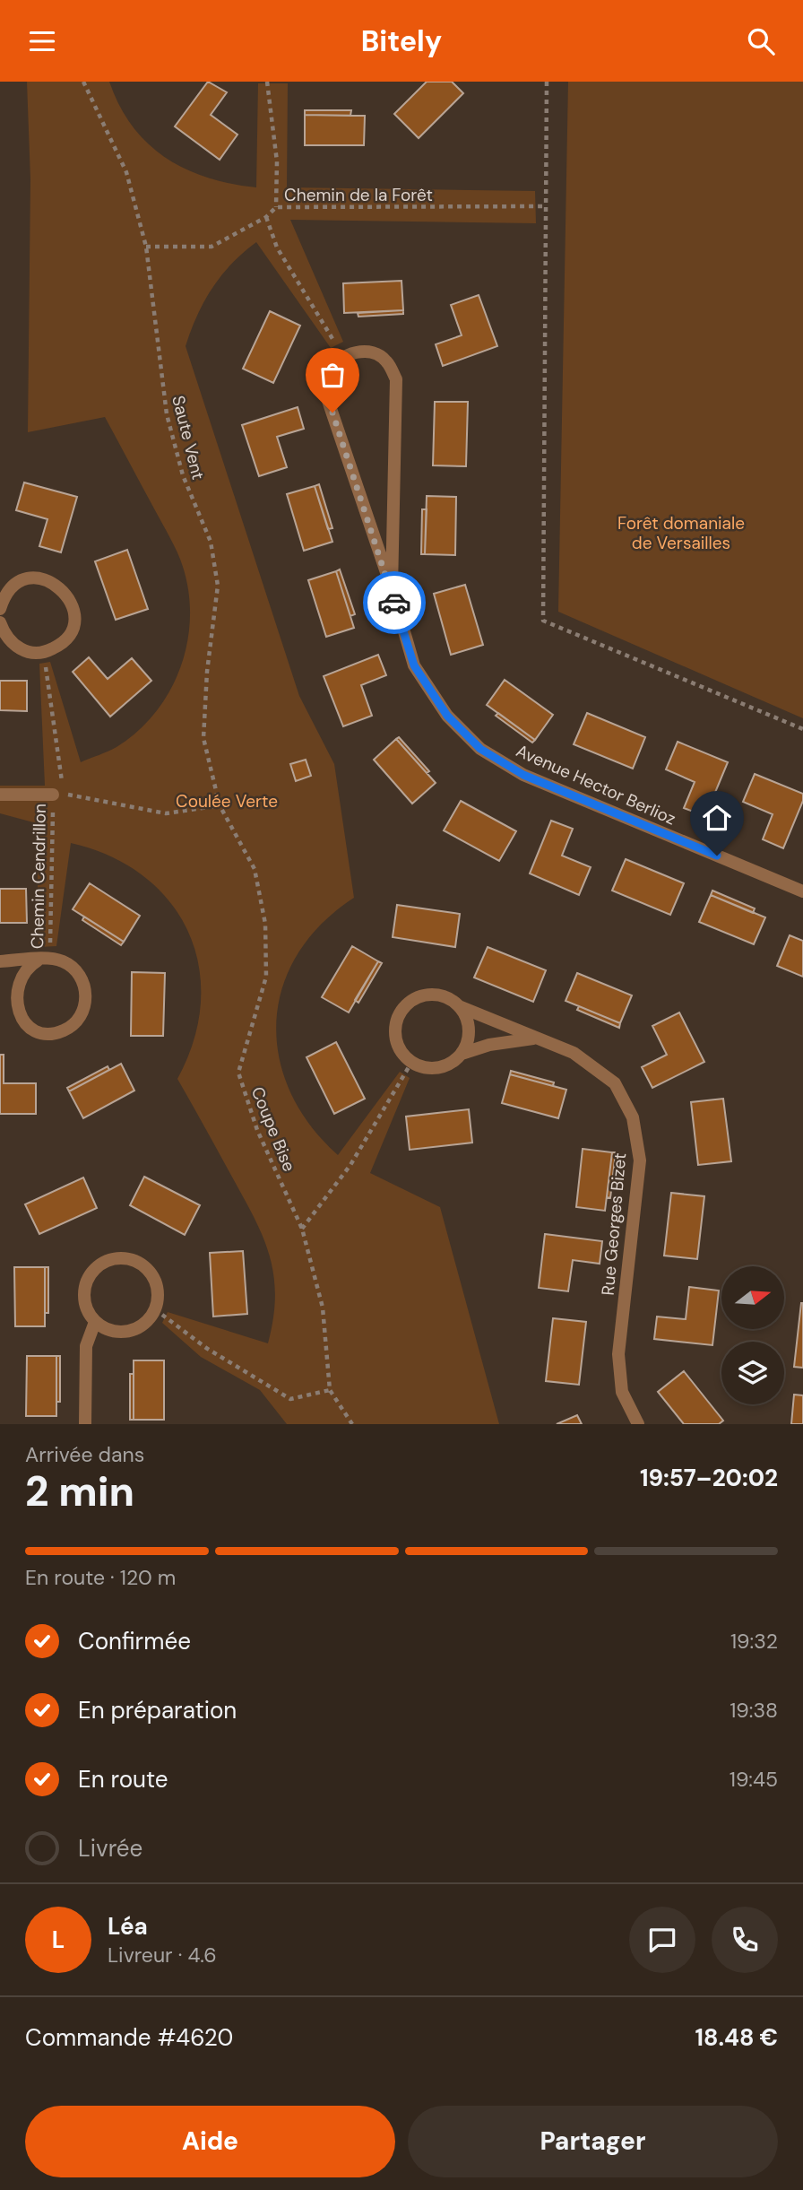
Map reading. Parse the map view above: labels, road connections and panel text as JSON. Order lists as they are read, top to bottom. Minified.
{"streets":{"street":["Avenue Hector Berlioz","Rue Georges Bizet"],"path":["Chemin de la Forêt","Saute Vent","Chemin Cendrillon","Coupe Bise"]},"crossings":[["Chemin de la Forêt","Saute Vent"],["Saute Vent","Coupe Bise"]],"parks":["Forêt domaniale de Versailles","Coulée Verte"],"north":"right","page":{"header":"Bitely","heading":["2 min","Arrivée dans","19:57–20:02"],"panel":["Léa","Livreur · 4.6","Commande #4620","18.48 €"],"bar":"En route · 120 m","list":[["Confirmée","19:32"],["En préparation","19:38"],["En route","19:45"],"Livrée"],"round":"L","buttons":["Aide","Partager"]}}
